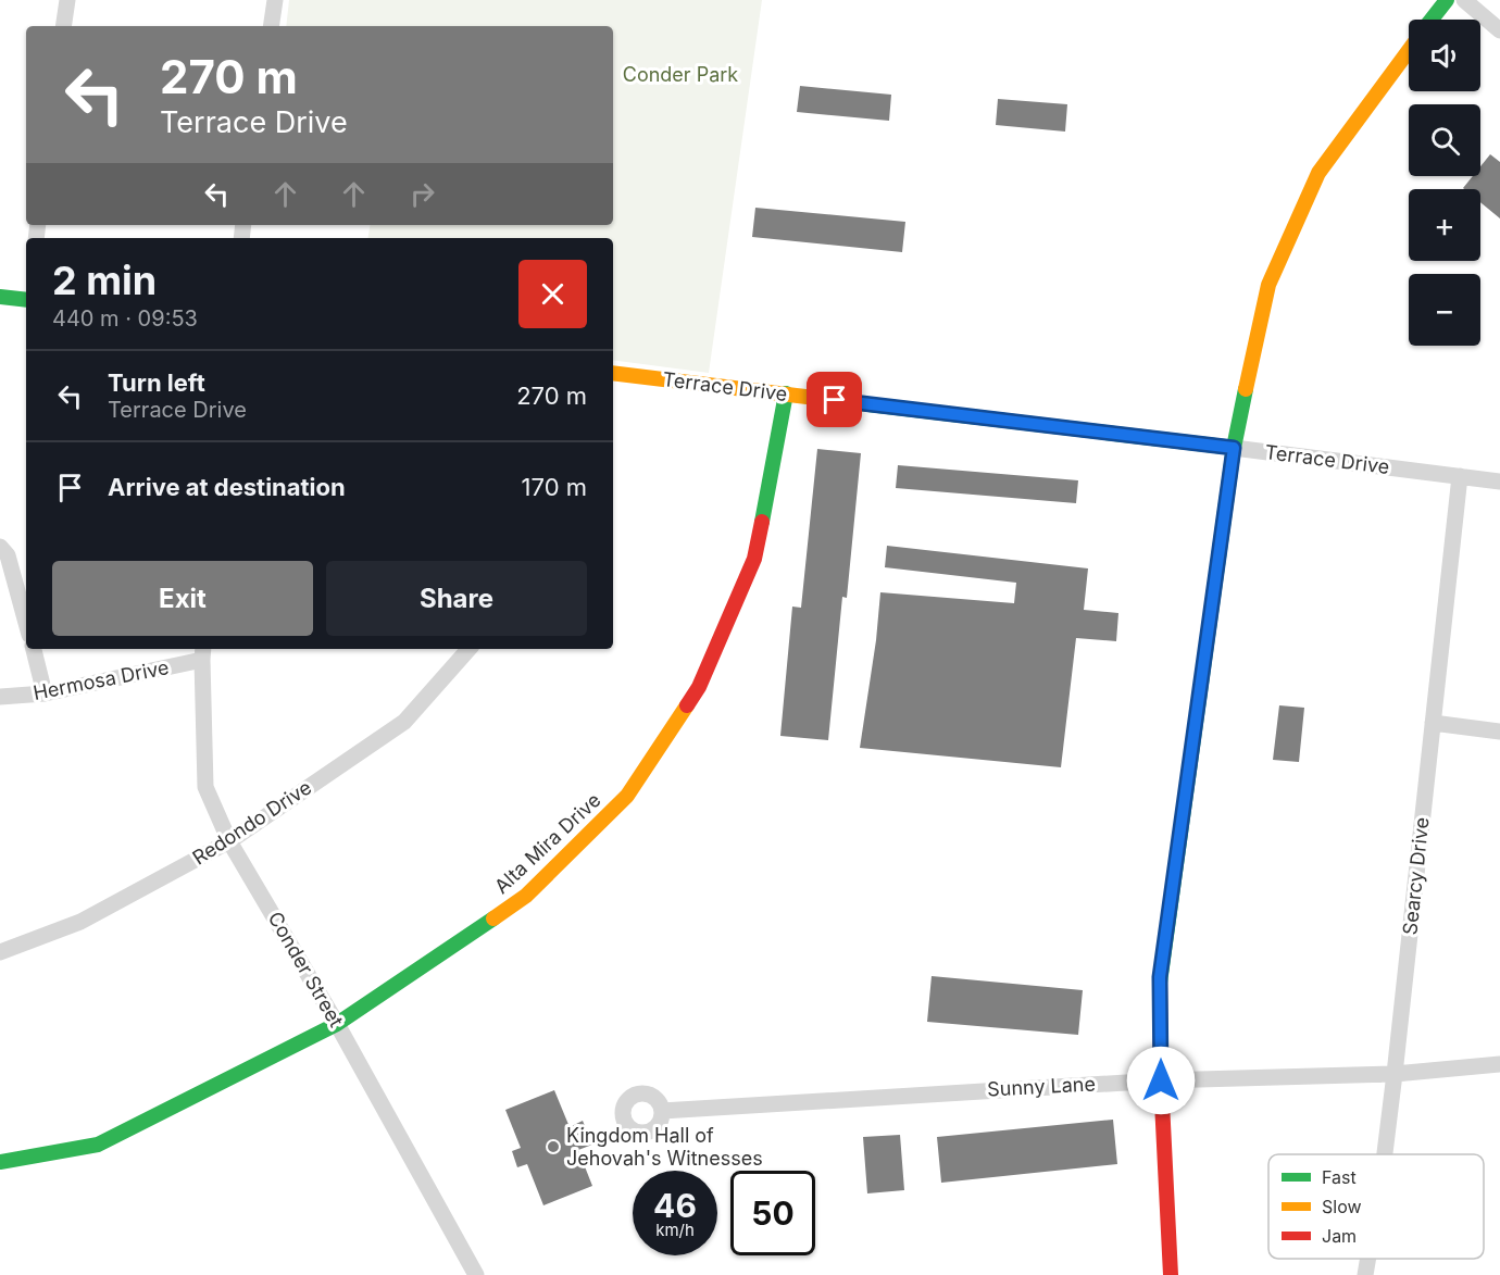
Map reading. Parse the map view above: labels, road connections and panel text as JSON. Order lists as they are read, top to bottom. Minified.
{"streets":{"street":["Terrace Drive","Hermosa Drive","Redondo Drive","Alta Mira Drive","Searcy Drive","Conder Street","Sunny Lane"]},"crossings":[["Terrace Drive","Alta Mira Drive"],["Terrace Drive","Searcy Drive"],["Hermosa Drive","Conder Street"],["Redondo Drive","Conder Street"],["Alta Mira Drive","Conder Street"],["Searcy Drive","Sunny Lane"]],"parks":["Conder Park"],"places":["Kingdom Hall of Jehovah's Witnesses"],"legend":["Fast","Slow","Jam"],"page":{"map_buttons":["+","−"],"turn":["270 m","Terrace Drive"],"heading":["2 min","440 m · 09:53"],"list":[{"name":"Turn left","note":"Terrace Drive","value":"270 m"},{"name":"Arrive at destination","value":"170 m"}],"buttons":["Exit","Share"],"speed":"46 km/h","limit":"50"}}
